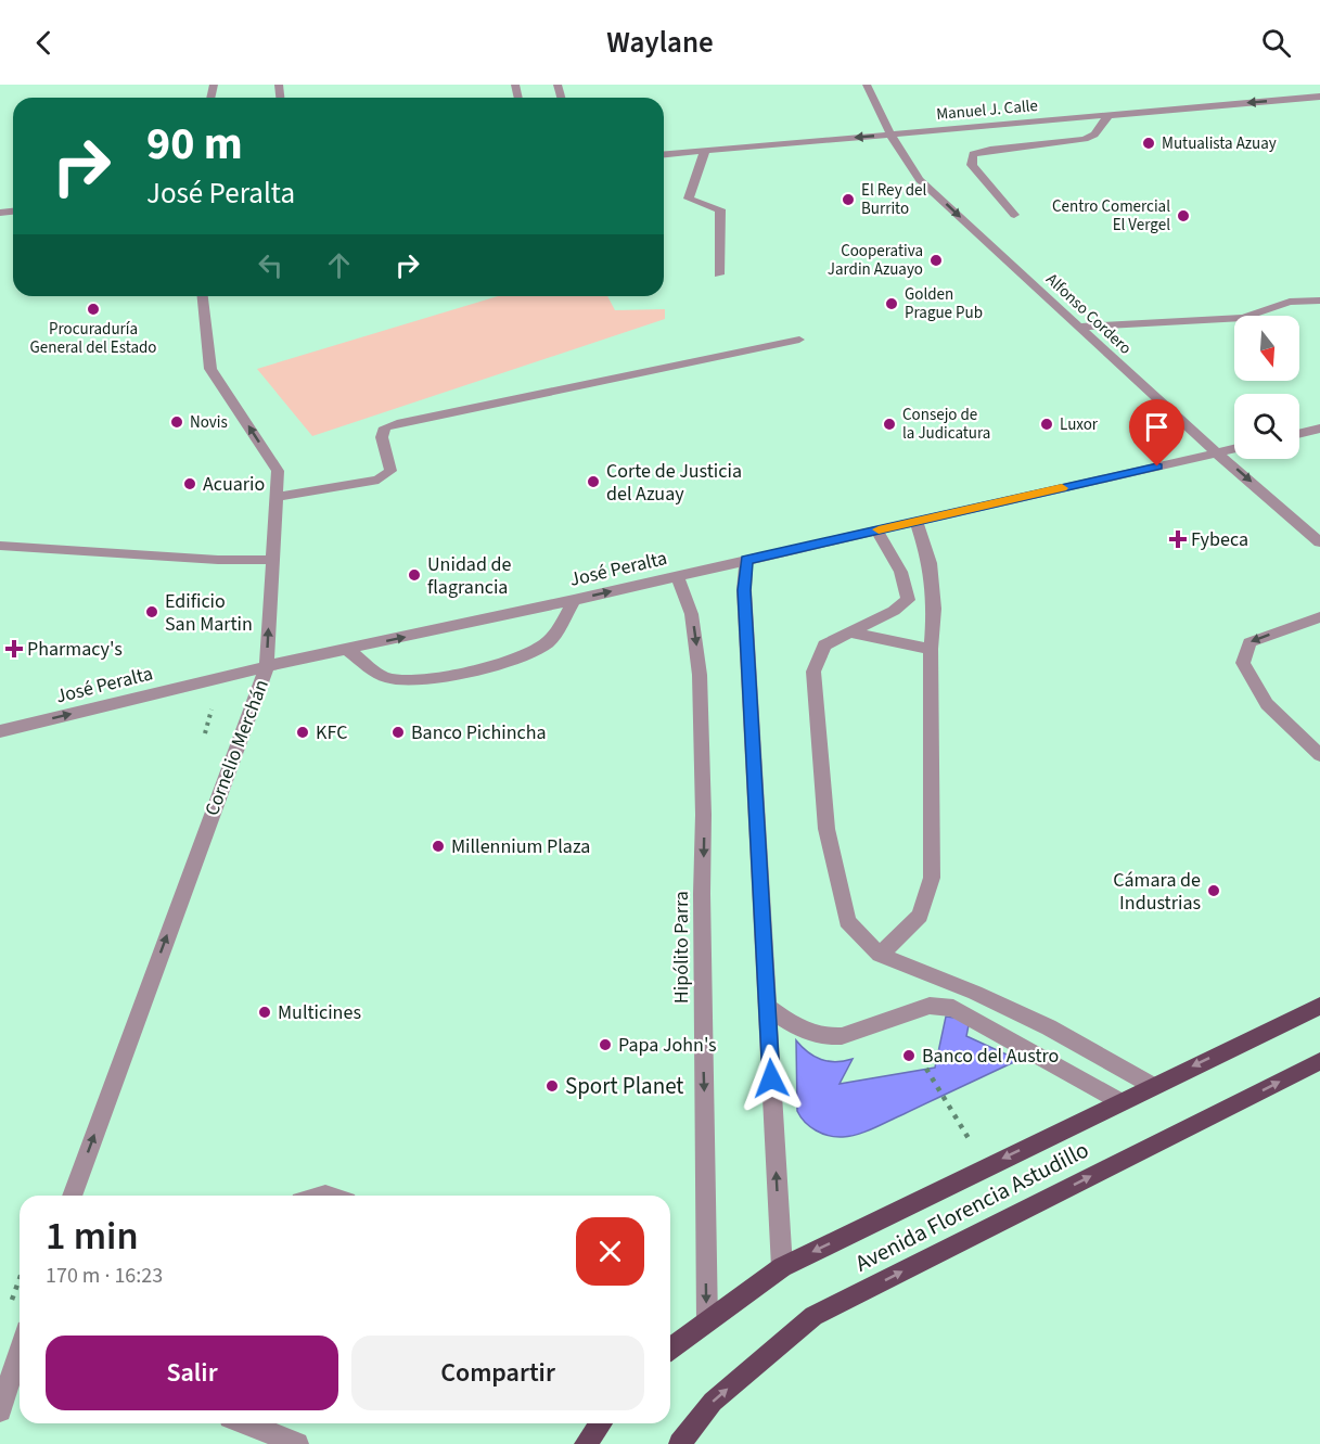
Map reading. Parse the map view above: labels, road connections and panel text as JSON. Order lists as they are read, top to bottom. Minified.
{"streets":{"main road":["Avenida Florencia Astudillo"],"street":["Manuel J. Calle","Alfonso Cordero","José Peralta","Cornelio Merchán","Hipólito Parra"]},"crossings":[["Manuel J. Calle","Alfonso Cordero"],["Alfonso Cordero","José Peralta"],["José Peralta","Cornelio Merchán"],["José Peralta","Hipólito Parra"],["Hipólito Parra","Avenida Florencia Astudillo"]],"one_way":["Manuel J. Calle","Alfonso Cordero","José Peralta","Cornelio Merchán"],"places":{"other":["Mutualista Azuay","El Rey del Burrito","Centro Comercial El Vergel","Cooperativa Jardin Azuayo","Golden Prague Pub","Procuraduría General del Estado","Novis","Consejo de la Judicatura","Luxor","Corte de Justicia del Azuay","Acuario","Unidad de flagrancia","Edificio San Martin","KFC","Banco Pichincha","Millennium Plaza","Cámara de Industrias","Multicines","Papa John's","Banco del Austro","Sport Planet"],"health":["Fybeca","Pharmacy's"]},"north":"bottom","page":{"header":"Waylane","turn":["90 m","José Peralta"],"heading":["1 min","170 m · 16:23"],"buttons":["Salir","Compartir"]}}
